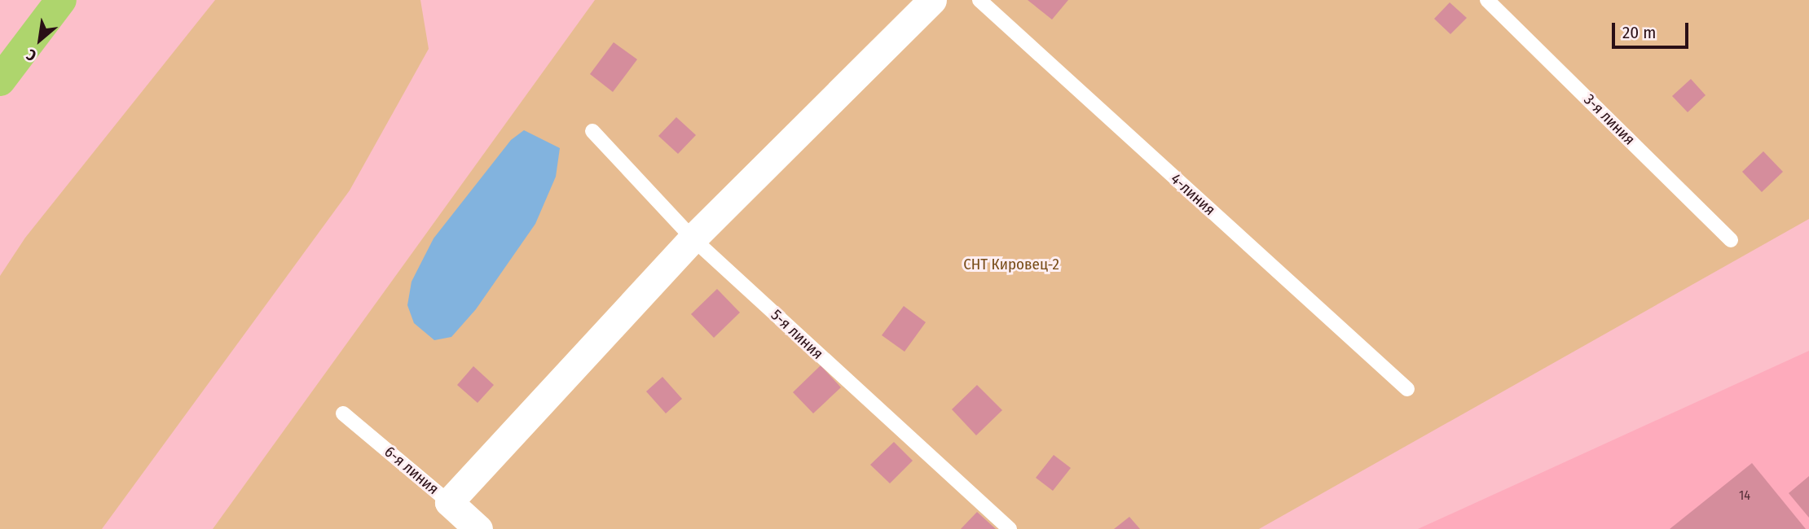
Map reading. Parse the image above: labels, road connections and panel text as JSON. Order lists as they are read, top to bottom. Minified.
{"streets":{"street":["6-я линия"],"lane":["3-я линия","4-линия","5-я линия"]},"parks":["СНТ Кировец-2"],"house_numbers":["14"],"scale_bar":"20 m","north":"bottom left"}
